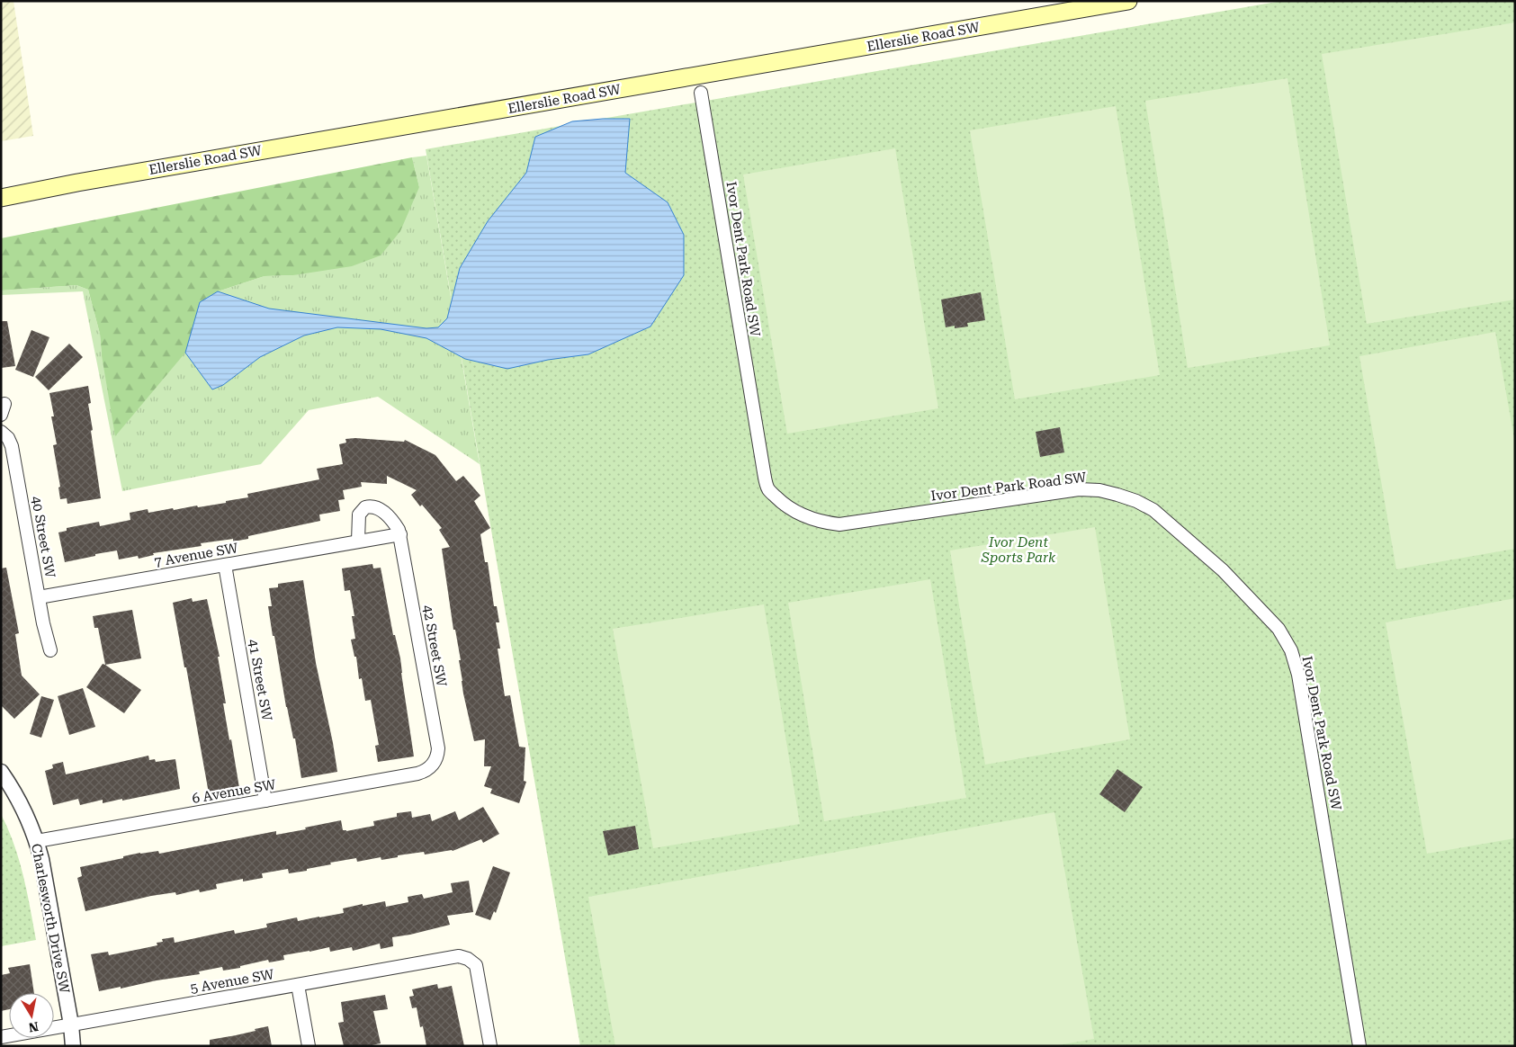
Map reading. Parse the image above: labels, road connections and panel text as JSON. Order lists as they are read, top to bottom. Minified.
{"streets":{"main road":["Ellerslie Road SW"],"street":["Ivor Dent Park Road SW","40 Street SW","7 Avenue SW","42 Street SW","41 Street SW","6 Avenue SW","Charlesworth Drive SW","5 Avenue SW"]},"crossings":[["40 Street SW","7 Avenue SW"],["7 Avenue SW","42 Street SW"],["7 Avenue SW","41 Street SW"],["42 Street SW","6 Avenue SW"],["41 Street SW","6 Avenue SW"],["6 Avenue SW","Charlesworth Drive SW"],["Charlesworth Drive SW","5 Avenue SW"]],"parks":["Ivor Dent Sports Park"],"north":"bottom"}
